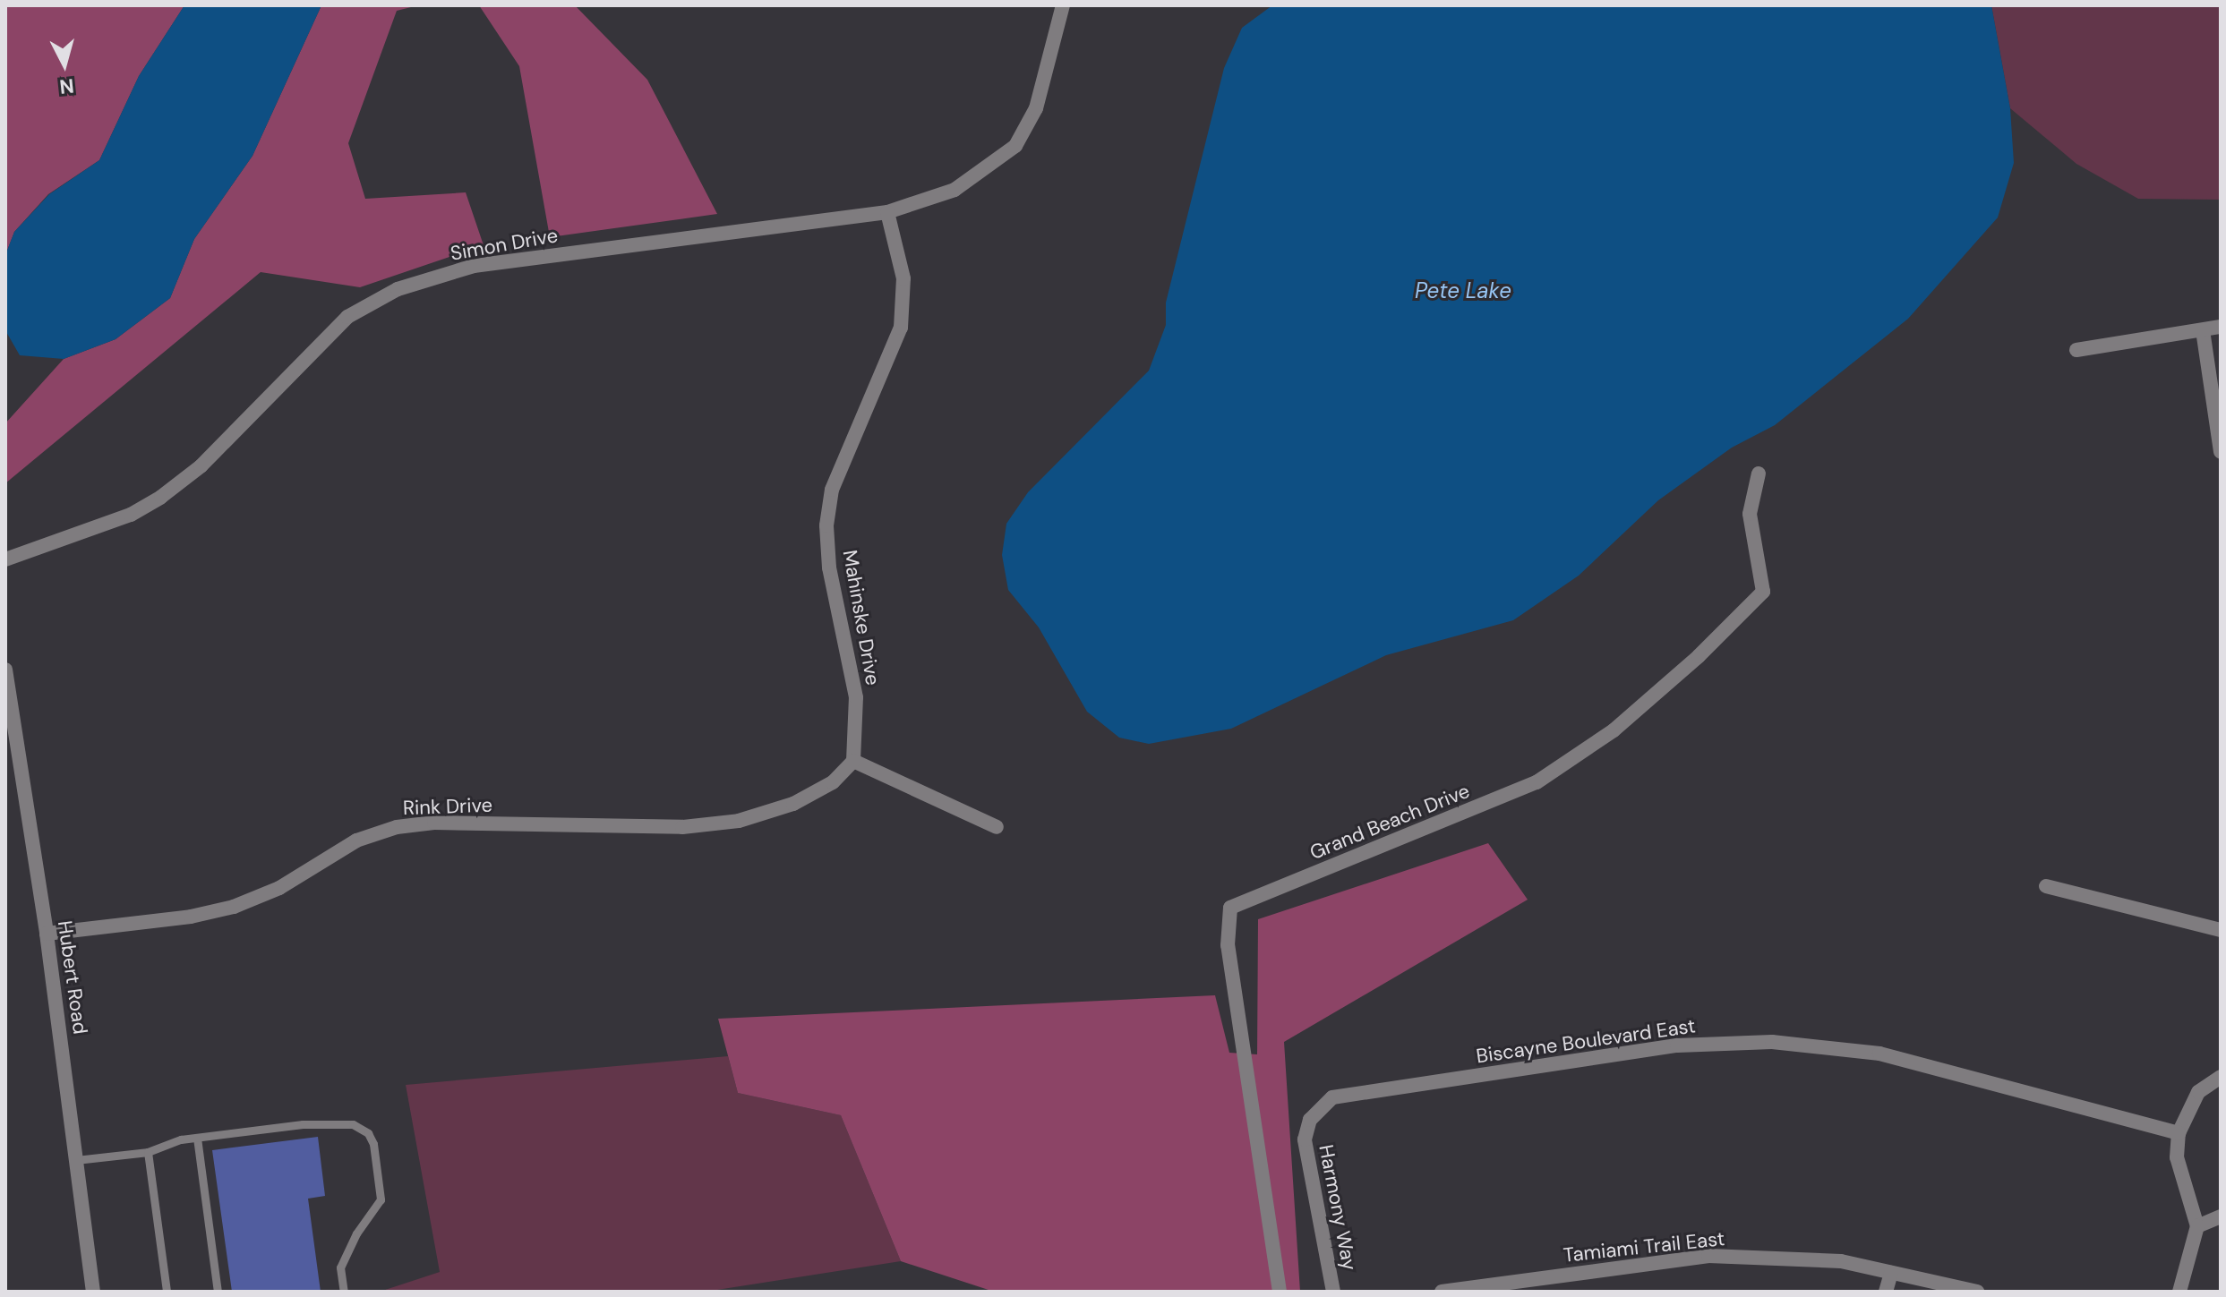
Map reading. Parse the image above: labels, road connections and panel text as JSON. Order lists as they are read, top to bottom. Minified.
{"streets":{"street":["Simon Drive","Mahinske Drive","Rink Drive","Grand Beach Drive","Hubert Road","Biscayne Boulevard East","Harmony Way","Tamiami Trail East"]},"crossings":[["Simon Drive","Mahinske Drive"],["Mahinske Drive","Rink Drive"],["Rink Drive","Hubert Road"],["Biscayne Boulevard East","Harmony Way"]],"water":["Pete Lake"],"north":"bottom"}
